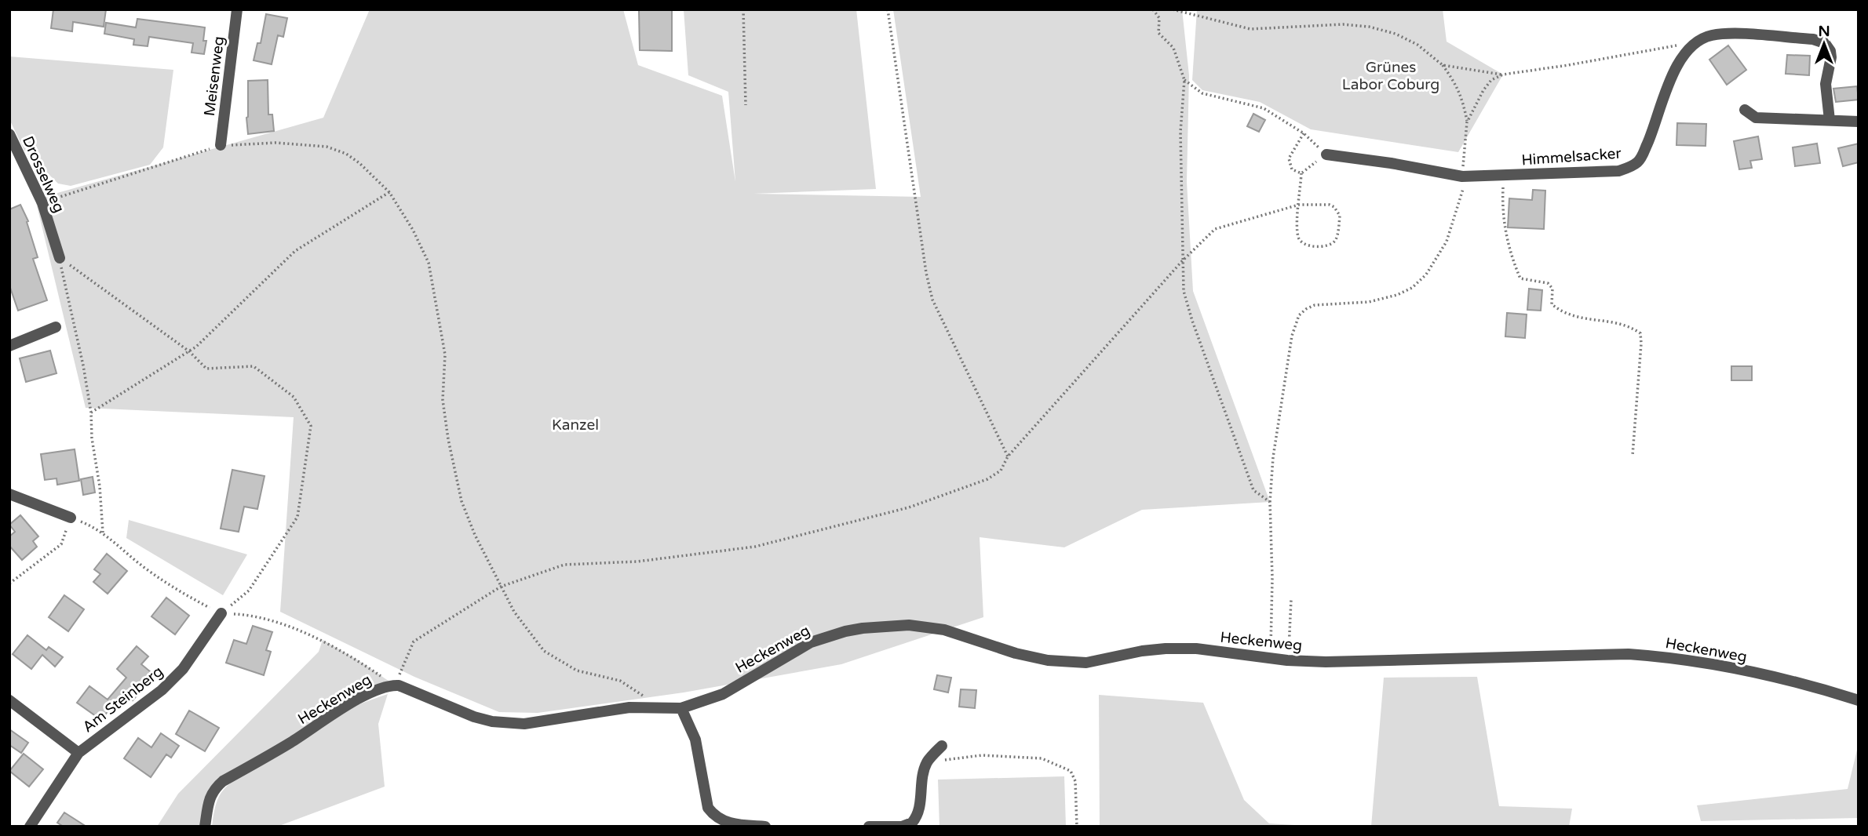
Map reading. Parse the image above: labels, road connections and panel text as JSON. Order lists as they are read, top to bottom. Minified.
{"streets":{"street":["Meisenweg","Himmelsacker","Drosselweg","Heckenweg","Am Steinberg"]},"parks":["Grünes Labor Coburg","Kanzel"],"north":"top"}
